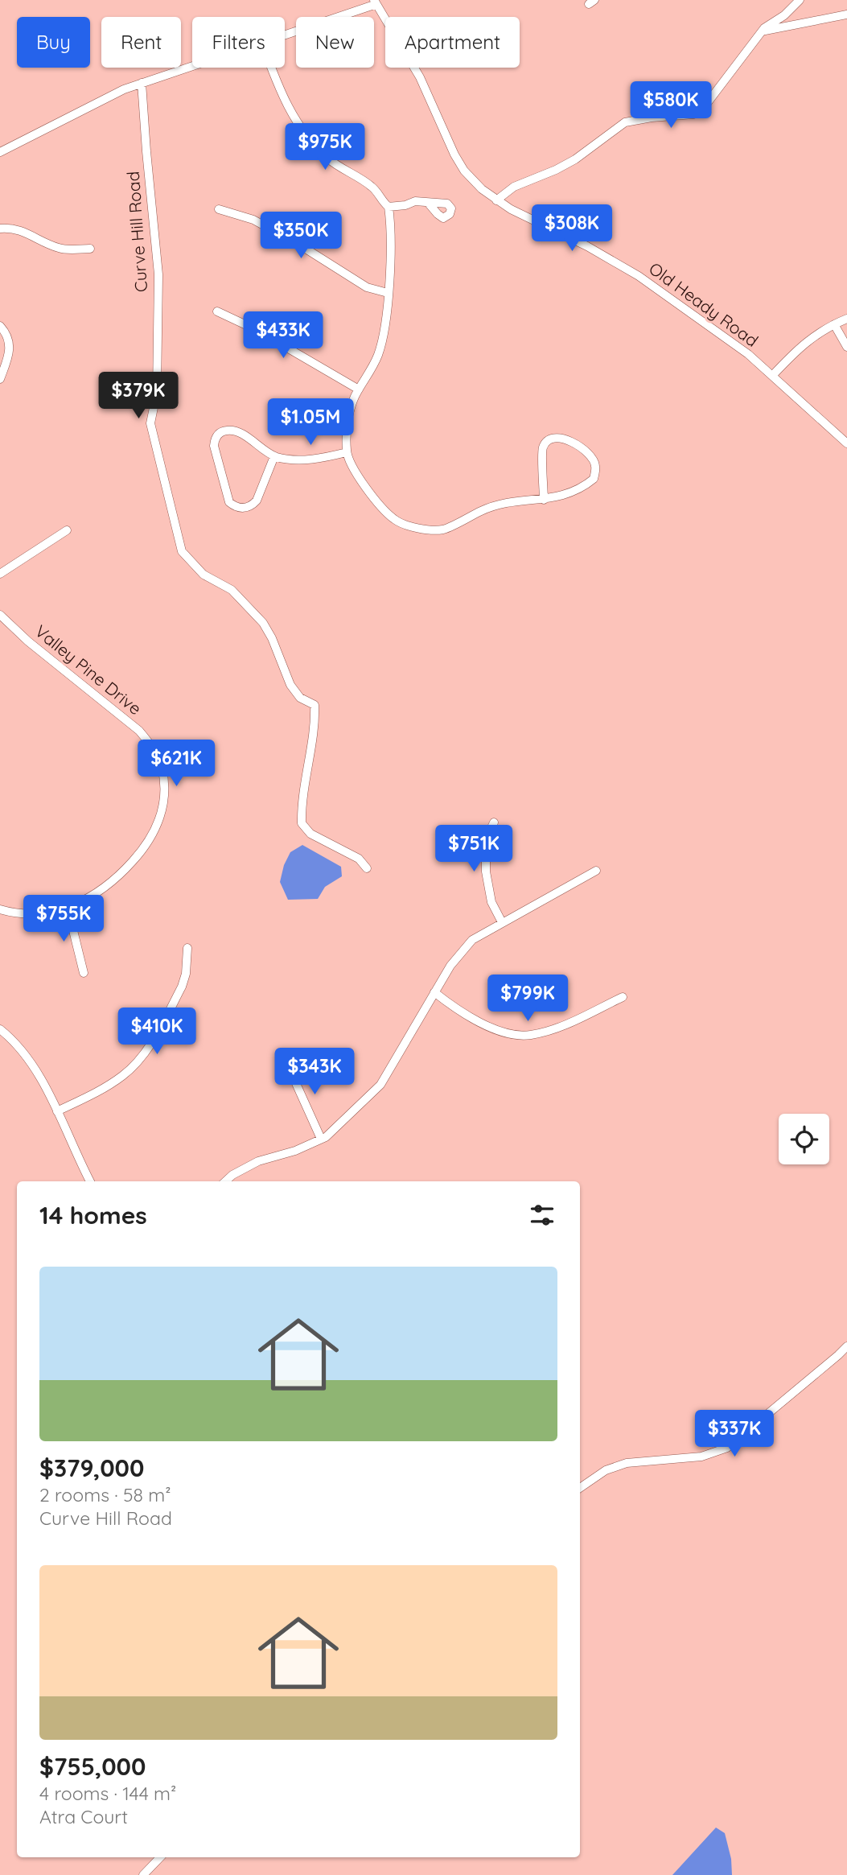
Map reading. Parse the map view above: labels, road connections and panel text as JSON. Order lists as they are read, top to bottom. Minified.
{"streets":{"street":["Curve Hill Road","Old Heady Road","Valley Pine Drive"]},"page":{"chip":["Buy","Rent","Filters","New","Apartment"],"price":["$580K","$975K","$308K","$350K","$433K","$379K","$1.05M","$621K","$751K","$755K","$799K","$410K","$343K","$337K"],"heading":"14 homes","list":[{"name":"$379,000","note":"2 rooms · 58 m² · Curve Hill Road"},{"name":"$755,000","note":"4 rooms · 144 m² · Atra Court"}]}}
